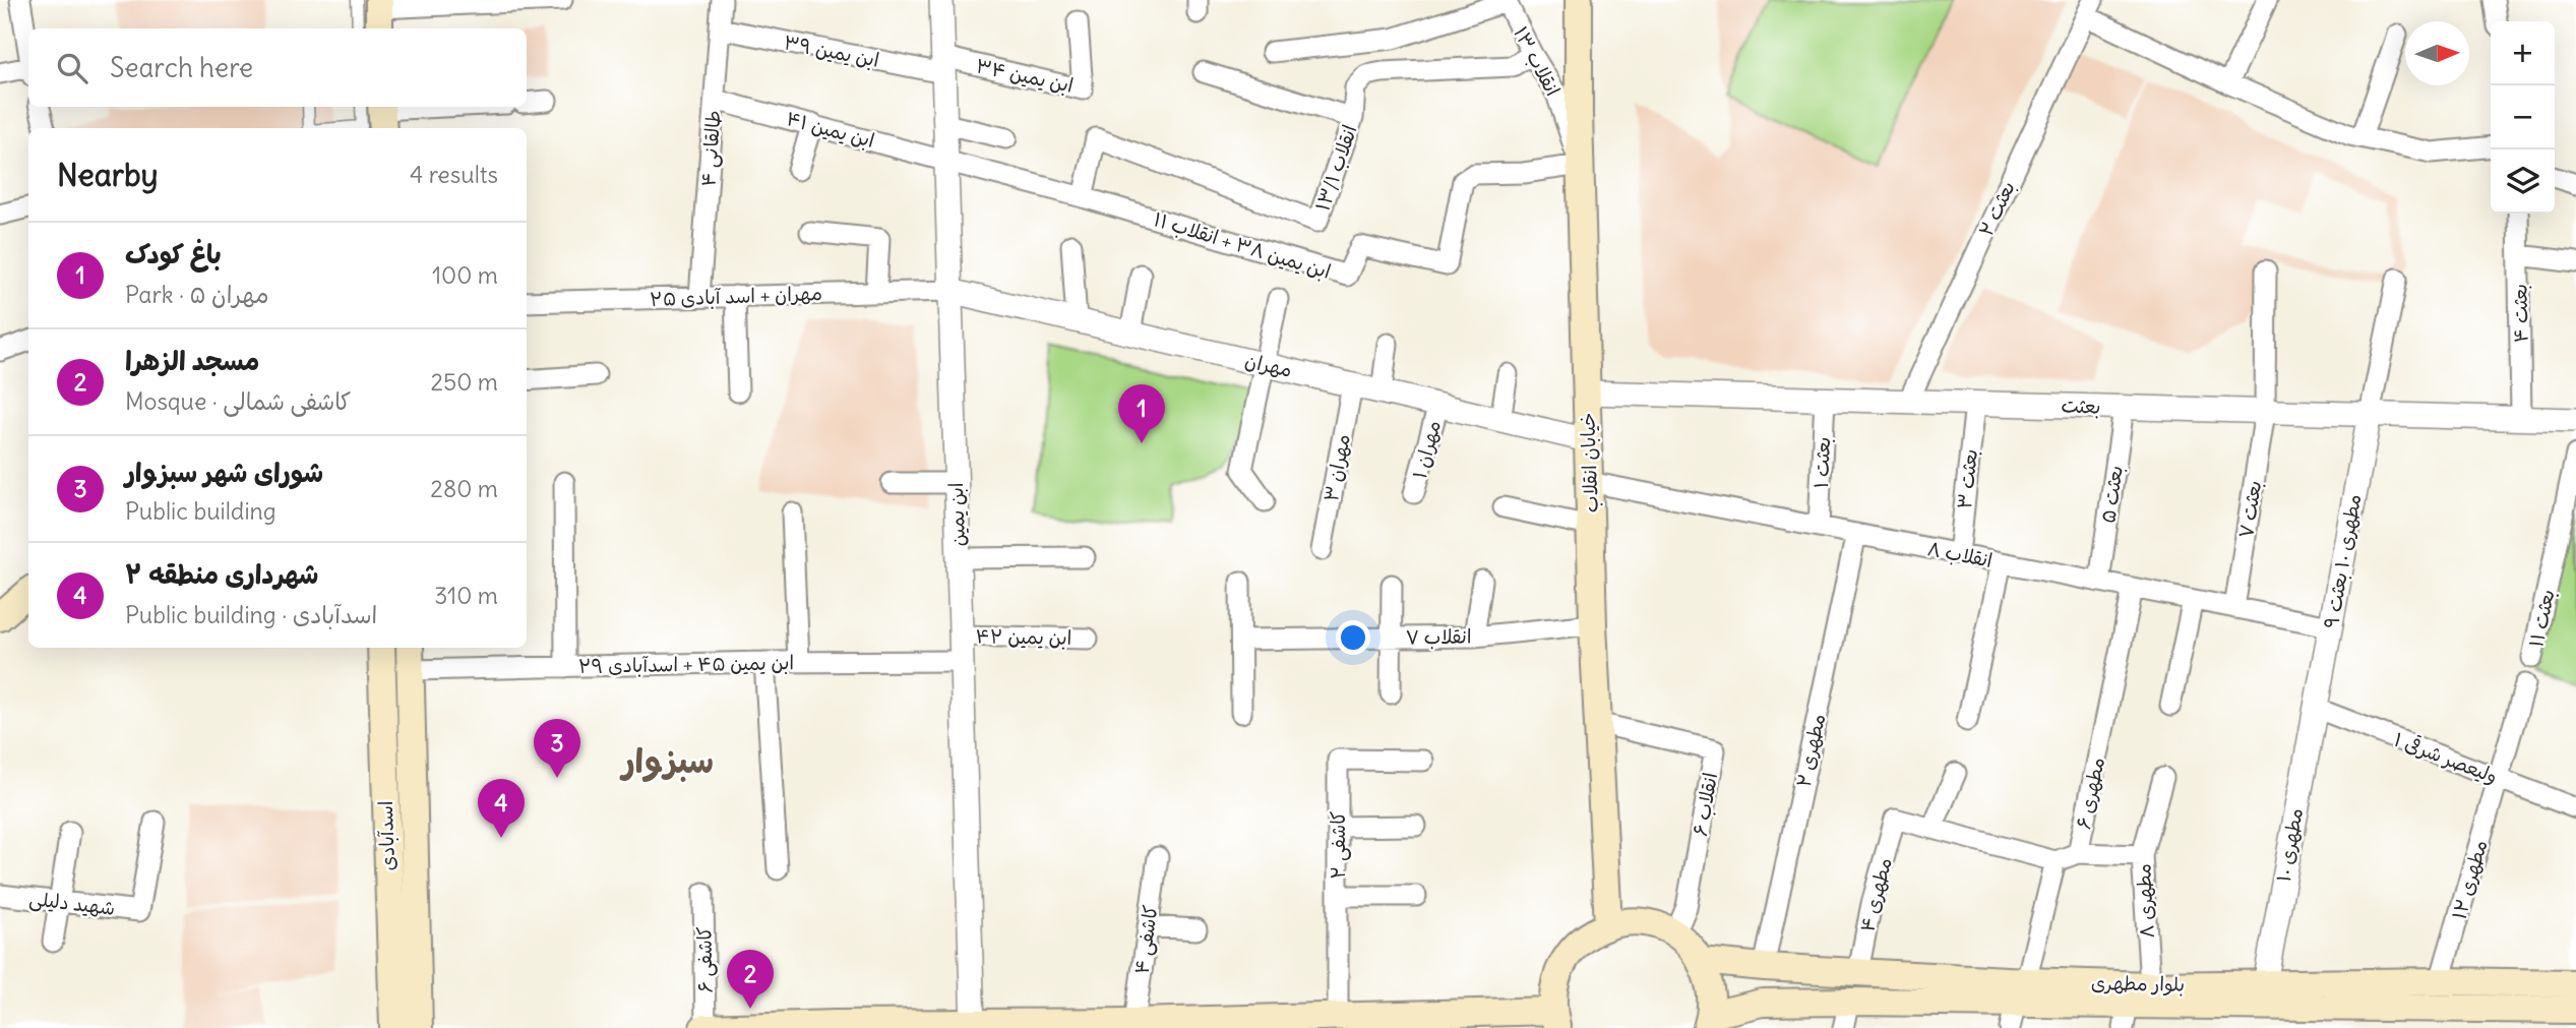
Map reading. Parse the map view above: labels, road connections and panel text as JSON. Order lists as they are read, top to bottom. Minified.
{"streets":{"main road":["خیابان انقلاب","اسدآبادی","بلوار مطهری"],"street":["ابن یمین ۳۹","انقلاب ۱۳","ابن یمین ۳۴","ابن یمین ۴۱","طالقانی ۴","انقلاب ۱۳/۱","بعثت ۲","ابن یمین ۳۸ + انقلاب ۱۱","مهران + اسد آبادی ۲۵","بعثت ۴","مهران","بعثت","مهران ۱","بعثت ۱","مهران ۳","بعثت ۳","بعثت ۵","بعثت ۷","ابن یمین","انقلاب ۸","مطهری ۱۰ بعثت ۹","بعثت ۱۱","ابن یمین ۴۲","انقلاب ۷","ابن یمین ۴۵ + اسدآبادی ۲۹","مطهری ۲","ولیعصر شرقی ۱","مطهری ۶","انقلاب ۶","کاشفی ۲","مطهری ۱۰","مطهری ۱۲","مطهری ۴","مطهری ۸","شهید دلیلی","کاشفی ۴","کاشفی ۶"]},"crossings":[["ابن یمین ۳۹","ابن یمین ۳۴"],["ابن یمین ۳۹","طالقانی ۴"],["ابن یمین ۳۹","ابن یمین"],["انقلاب ۱۳","انقلاب ۱۳/۱"],["انقلاب ۱۳","ابن یمین ۳۸ + انقلاب ۱۱"],["انقلاب ۱۳","خیابان انقلاب"],["ابن یمین ۳۴","ابن یمین"],["ابن یمین ۴۱","طالقانی ۴"],["ابن یمین ۴۱","ابن یمین ۳۸ + انقلاب ۱۱"],["ابن یمین ۴۱","ابن یمین"],["طالقانی ۴","مهران + اسد آبادی ۲۵"],["انقلاب ۱۳/۱","ابن یمین ۳۸ + انقلاب ۱۱"],["بعثت ۲","بعثت"],["ابن یمین ۳۸ + انقلاب ۱۱","خیابان انقلاب"],["ابن یمین ۳۸ + انقلاب ۱۱","ابن یمین"],["مهران + اسد آبادی ۲۵","مهران"],["مهران + اسد آبادی ۲۵","ابن یمین"],["بعثت ۴","بعثت"],["مهران","مهران ۱"],["مهران","خیابان انقلاب"],["مهران","مهران ۳"],["مهران","ابن یمین"],["بعثت","خیابان انقلاب"],["بعثت","بعثت ۱"],["بعثت","بعثت ۳"],["بعثت","بعثت ۵"],["بعثت","بعثت ۷"],["بعثت","مطهری ۱۰ بعثت ۹"],["خیابان انقلاب","انقلاب ۸"],["خیابان انقلاب","انقلاب ۷"],["خیابان انقلاب","انقلاب ۶"],["بعثت ۱","انقلاب ۸"],["بعثت ۳","انقلاب ۸"],["بعثت ۵","انقلاب ۸"],["بعثت ۷","انقلاب ۸"],["ابن یمین","ابن یمین ۴۲"],["ابن یمین","ابن یمین ۴۵ + اسدآبادی ۲۹"],["انقلاب ۸","مطهری ۱۰ بعثت ۹"],["انقلاب ۸","مطهری ۲"],["انقلاب ۸","مطهری ۶"],["مطهری ۱۰ بعثت ۹","ولیعصر شرقی ۱"],["مطهری ۱۰ بعثت ۹","مطهری ۱۰"],["ابن یمین ۴۵ + اسدآبادی ۲۹","اسدآبادی"],["مطهری ۲","بلوار مطهری"],["ولیعصر شرقی ۱","مطهری ۱۰"],["ولیعصر شرقی ۱","مطهری ۱۲"],["مطهری ۱۰","بلوار مطهری"],["مطهری ۱۲","بلوار مطهری"],["مطهری ۴","بلوار مطهری"],["مطهری ۸","بلوار مطهری"]],"districts":["سبزوار"],"north":"right","page":{"map_buttons":["+","−"],"search":"Search here","heading":["Nearby","4 results"],"list":[{"mark":"1","name":"باغ کودک","note":"Park · مهران ۵","value":"100 m"},{"mark":"2","name":"مسجد الزهرا","note":"Mosque · کاشفی شمالی","value":"250 m"},{"mark":"3","name":"شورای شهر سبزوار","note":"Public building","value":"280 m"},{"mark":"4","name":"شهرداری منطقه ۲","note":"Public building · اسدآبادی","value":"310 m"}],"pins":["1","3","4","2"]}}
